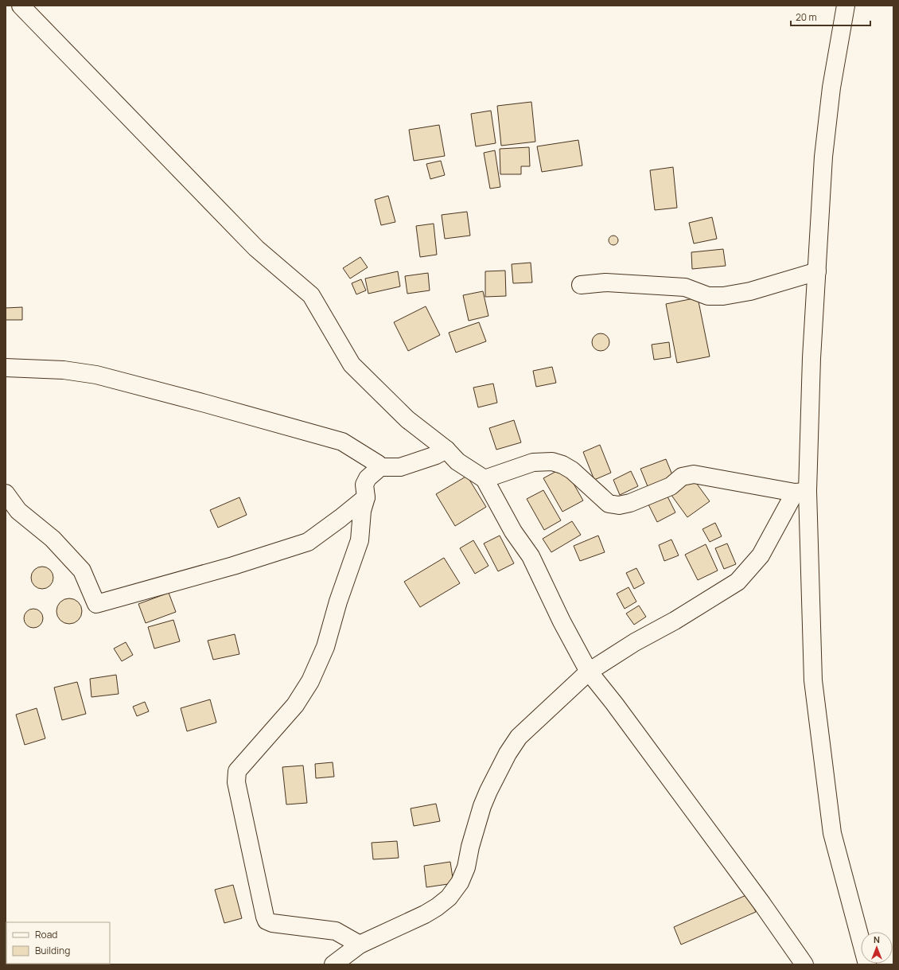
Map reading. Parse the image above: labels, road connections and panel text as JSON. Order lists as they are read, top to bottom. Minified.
{"legend":["Road","Building"],"scale_bar":"20 m","north":"top"}
